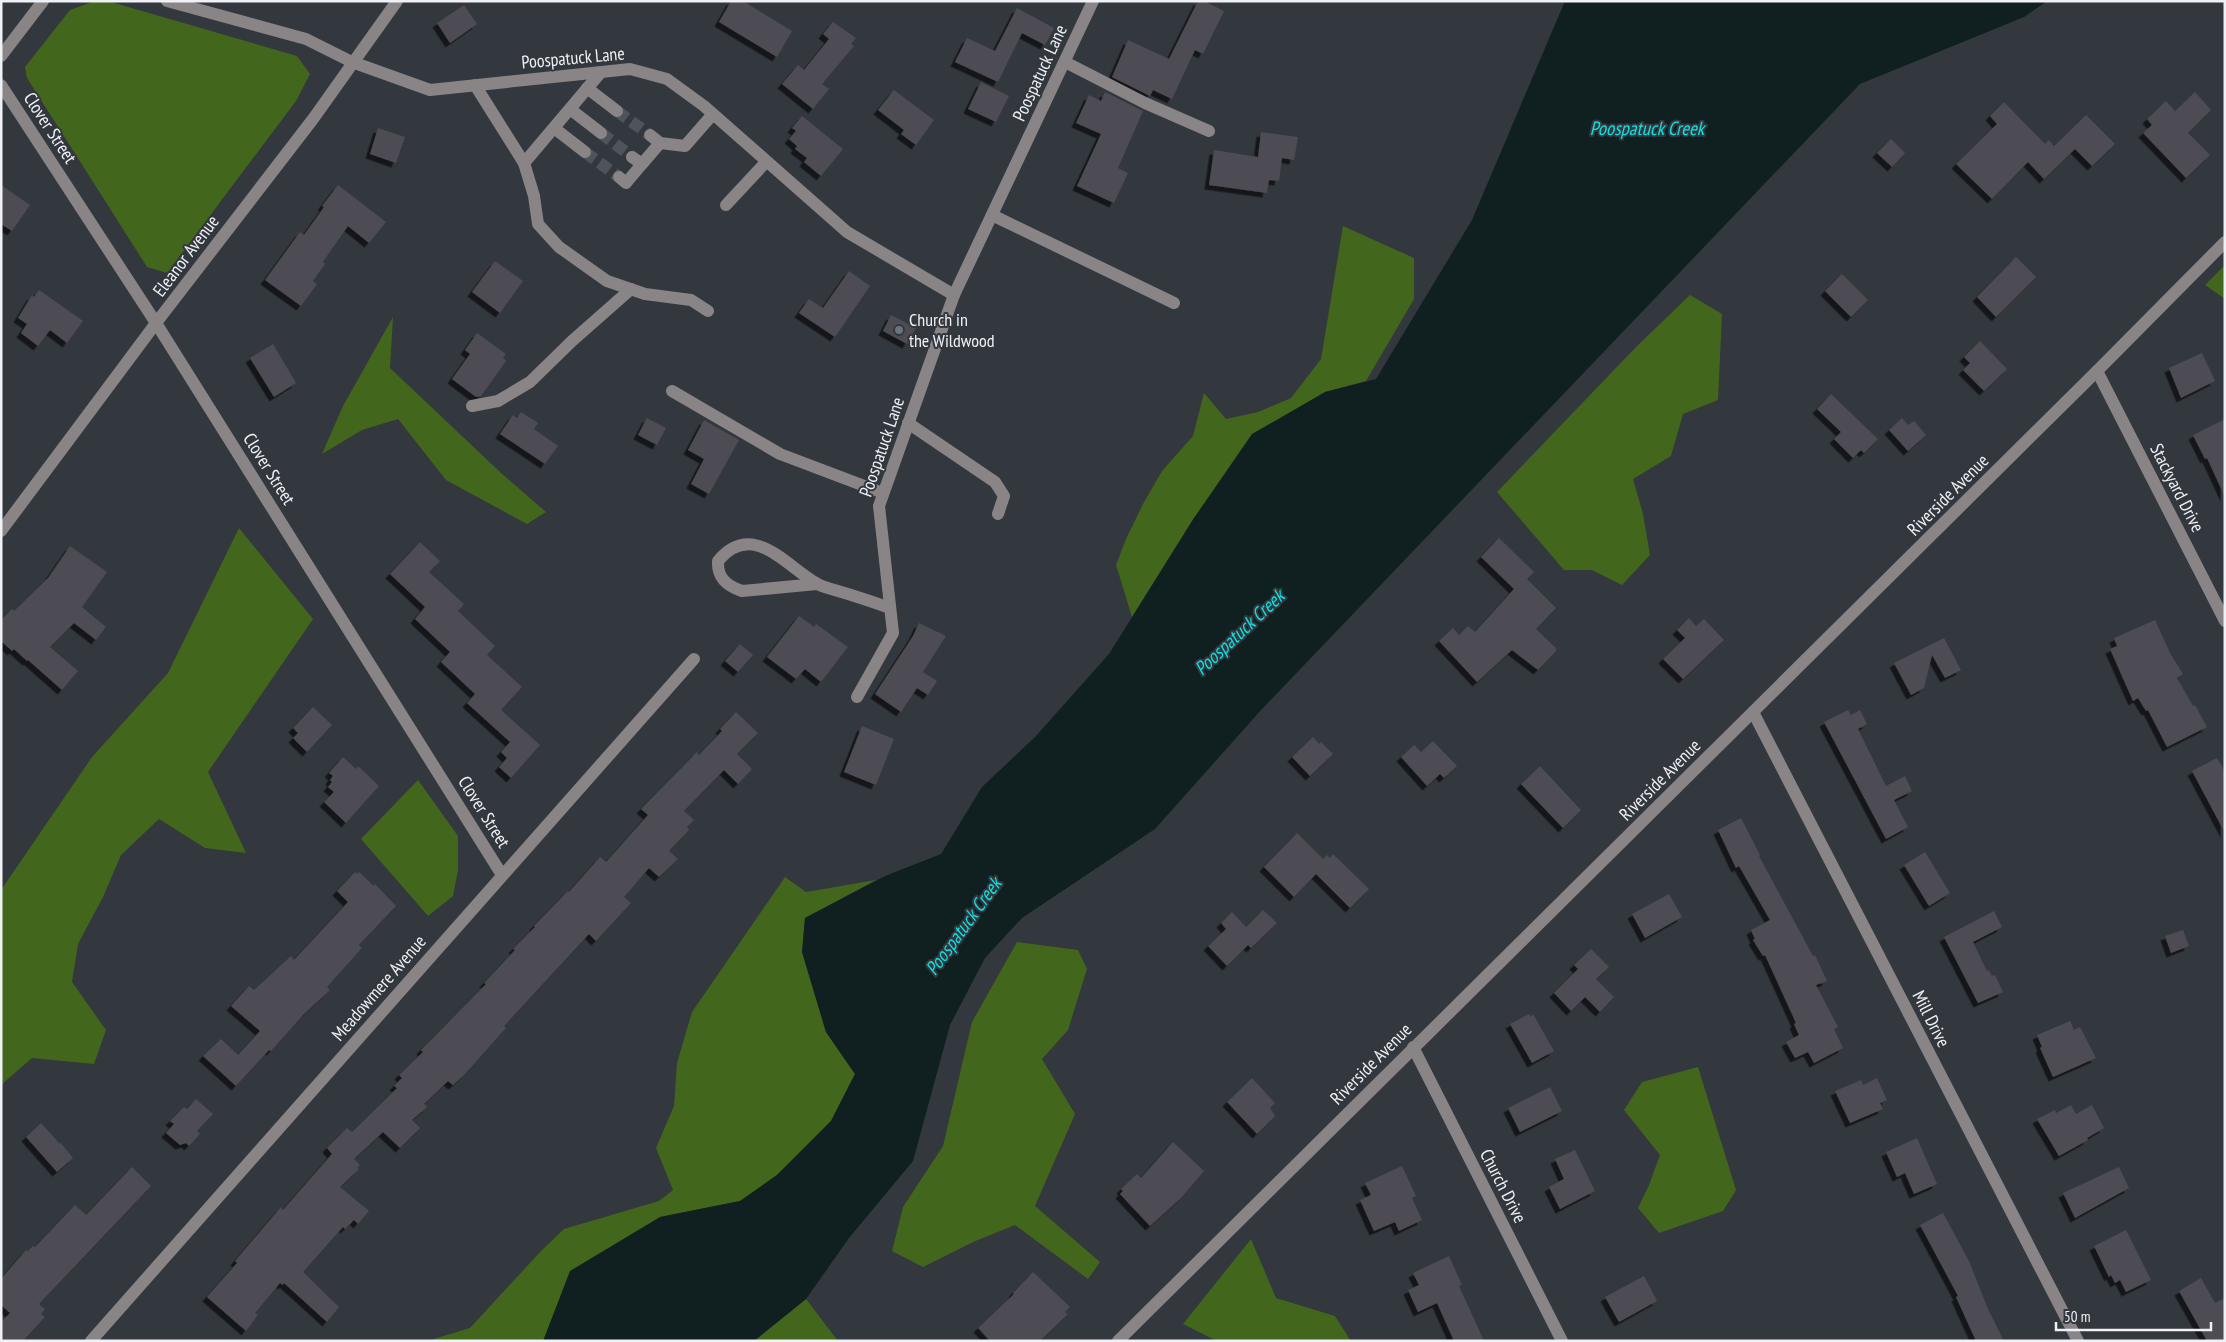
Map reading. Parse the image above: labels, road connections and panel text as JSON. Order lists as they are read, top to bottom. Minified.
{"streets":{"street":["Poospatuck Lane","Clover Street","Eleanor Avenue","Stackyard Drive","Riverside Avenue","Meadowmere Avenue","Mill Drive","Church Drive"]},"crossings":[["Poospatuck Lane","Eleanor Avenue"],["Clover Street","Eleanor Avenue"],["Clover Street","Meadowmere Avenue"],["Stackyard Drive","Riverside Avenue"],["Riverside Avenue","Mill Drive"],["Riverside Avenue","Church Drive"]],"water":["Poospatuck Creek"],"places":["Church in the Wildwood"],"scale_bar":"50 m"}
